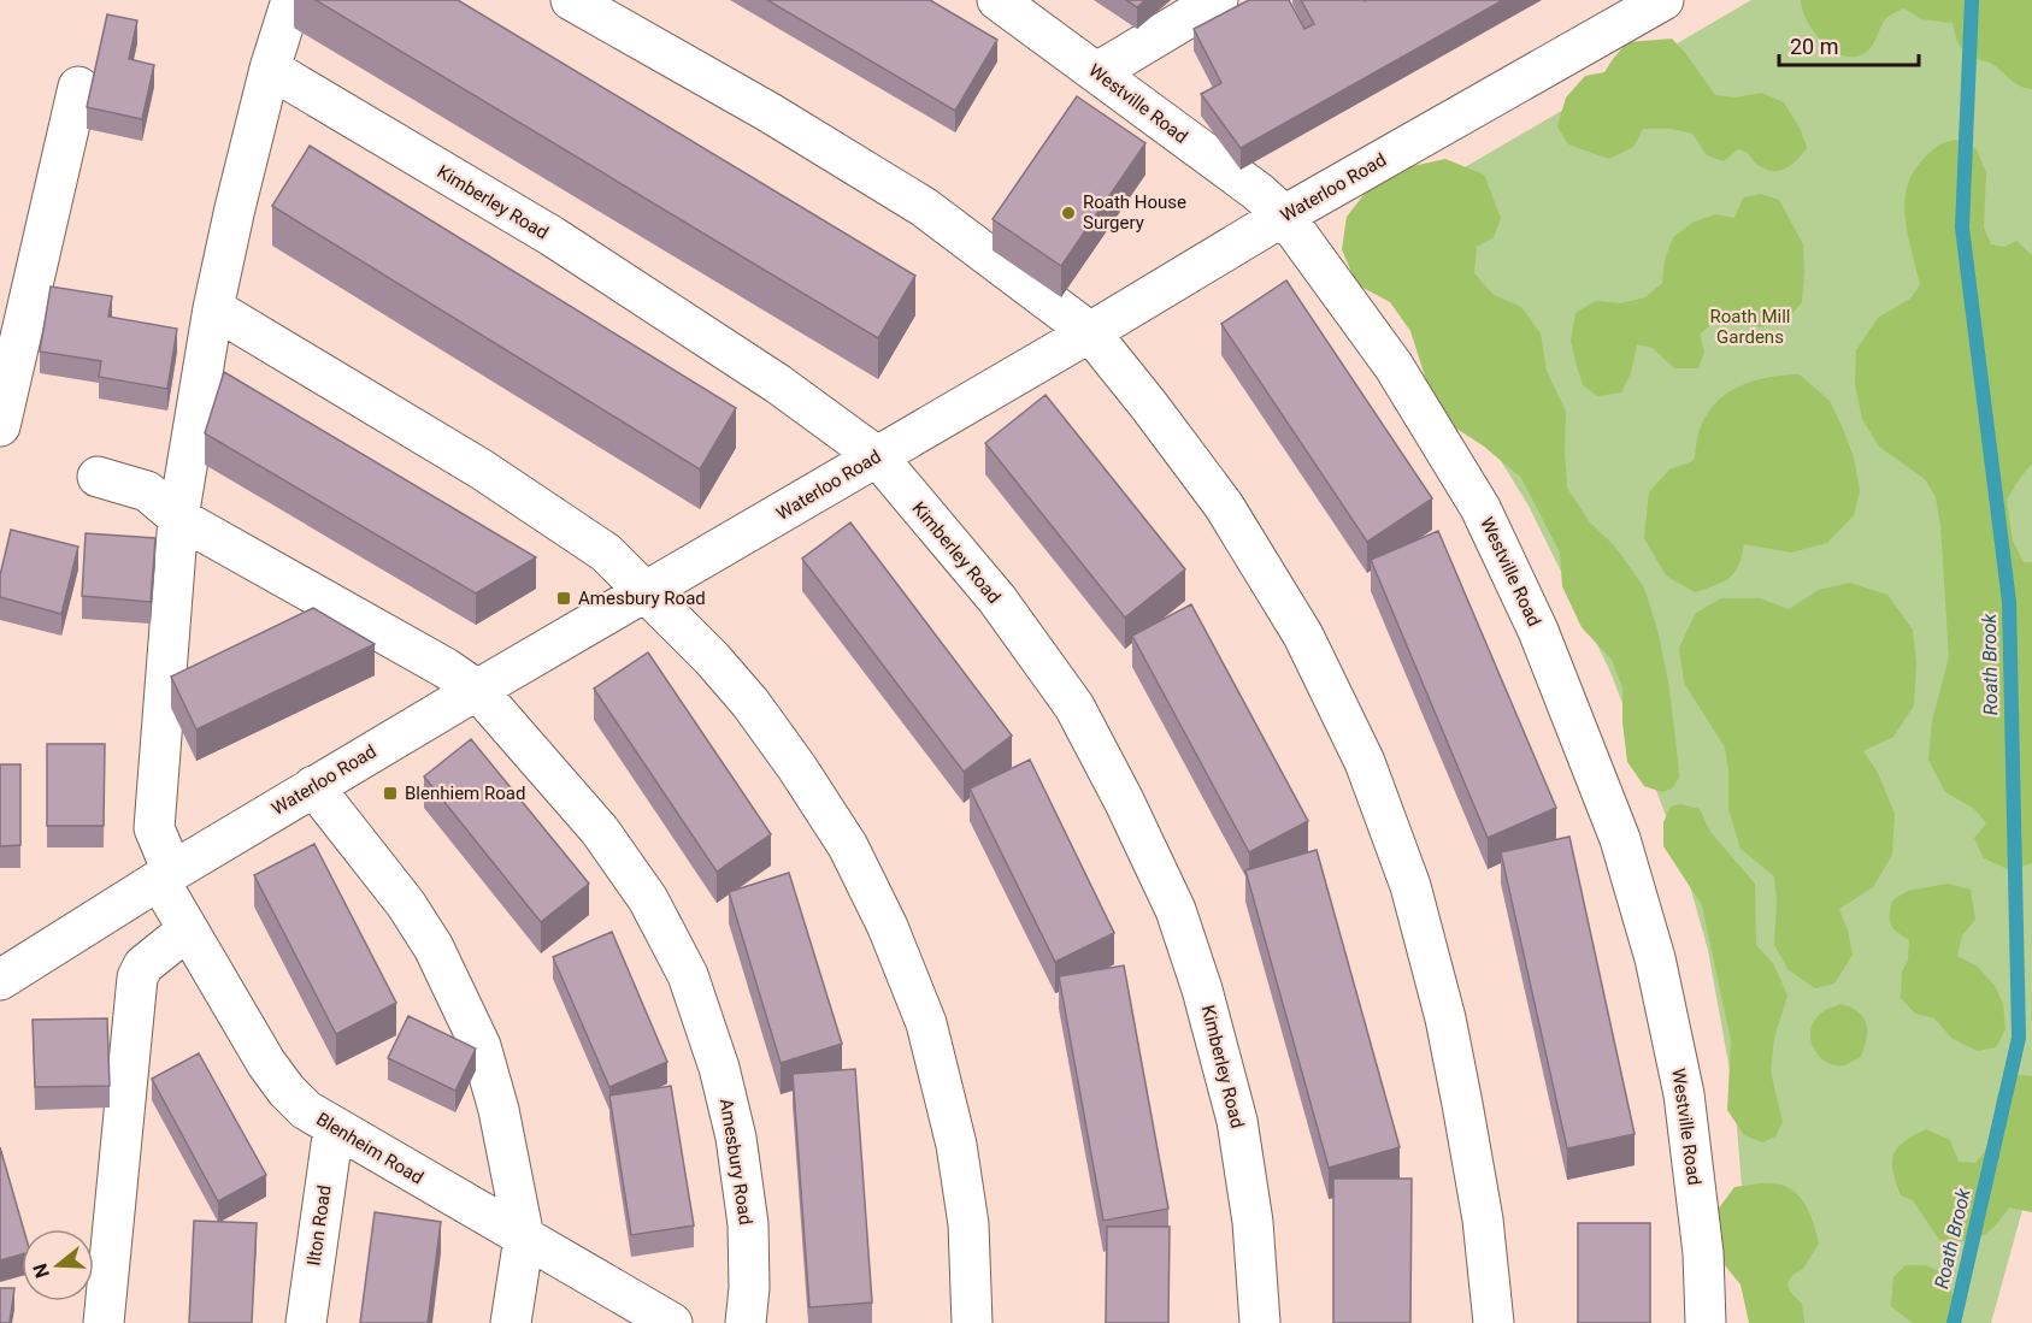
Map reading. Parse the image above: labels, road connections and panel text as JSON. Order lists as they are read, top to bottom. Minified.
{"streets":{"street":["Westville Road","Waterloo Road","Kimberley Road","Blenheim Road","Amesbury Road","Ilton Road"]},"crossings":[["Westville Road","Waterloo Road"],["Waterloo Road","Kimberley Road"],["Waterloo Road","Blenheim Road"],["Waterloo Road","Amesbury Road"],["Kimberley Road","Blenheim Road"],["Blenheim Road","Amesbury Road"],["Blenheim Road","Ilton Road"]],"water":["Roath Brook"],"parks":["Roath Mill Gardens"],"places":{"other":["Roath House Surgery"],"transit":["Amesbury Road","Blenhiem Road"]},"scale_bar":"20 m","north":"left"}
